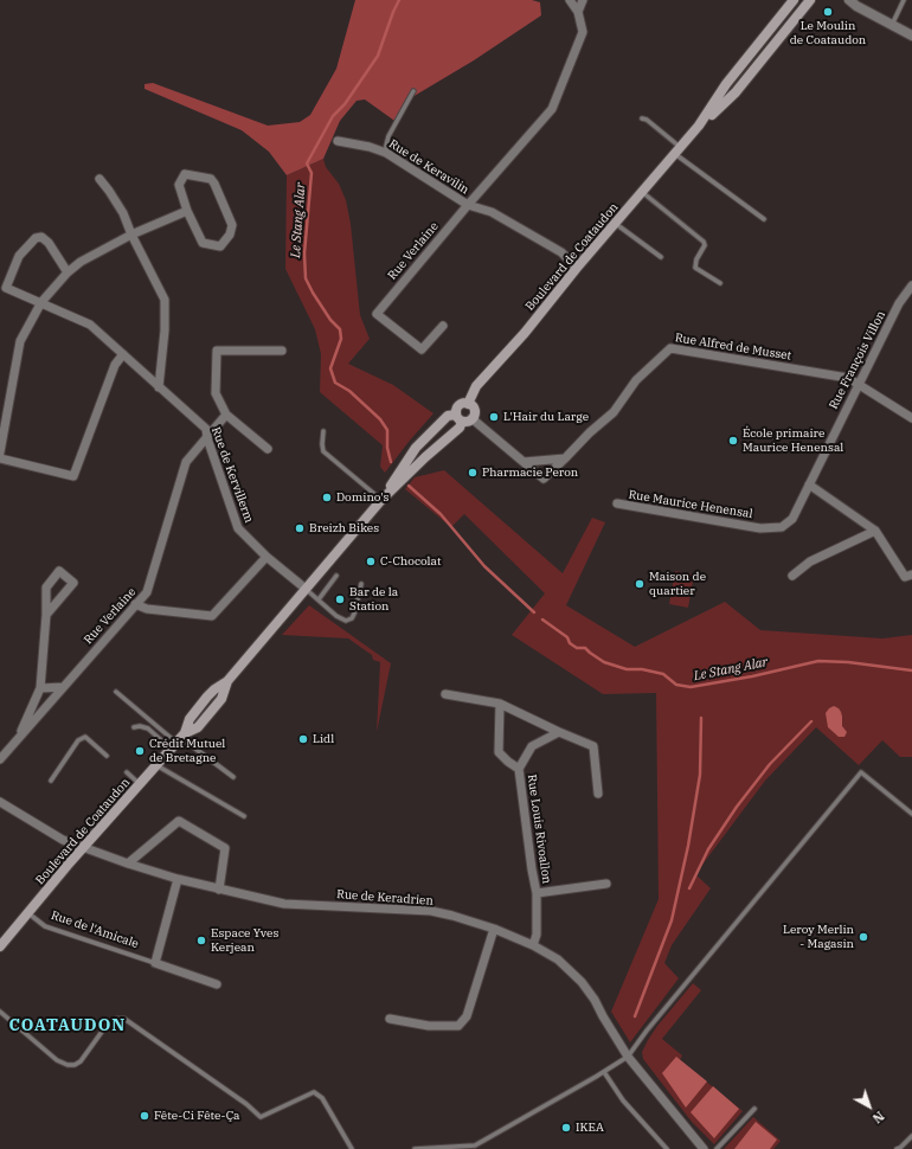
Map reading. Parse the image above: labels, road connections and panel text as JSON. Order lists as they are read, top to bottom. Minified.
{"streets":{"main road":["Boulevard de Coataudon"],"street":["Rue de Keravilin","Rue Verlaine","Rue Alfred de Musset","Rue François Villon","Rue de Kervillerm","Rue Maurice Henensal","Rue Louis Rivoallon","Rue de Keradrien","Rue de l'Amicale"]},"crossings":[["Rue de Keravilin","Rue Verlaine"],["Rue de Keravilin","Boulevard de Coataudon"],["Rue Verlaine","Rue de Kervillerm"],["Boulevard de Coataudon","Rue Alfred de Musset"],["Boulevard de Coataudon","Rue de Kervillerm"],["Boulevard de Coataudon","Rue de Keradrien"],["Boulevard de Coataudon","Rue de l'Amicale"],["Rue Alfred de Musset","Rue François Villon"],["Rue François Villon","Rue Maurice Henensal"],["Rue Louis Rivoallon","Rue de Keradrien"]],"districts":["COATAUDON"],"water":["Le Stang Alar"],"places":["Le Moulin de Coataudon","L'Hair du Large","École primaire Maurice Henensal","Pharmacie Peron","Domino's","Breizh Bikes","C-Chocolat","Maison de quartier","Bar de la Station","Lidl","Crédit Mutuel de Bretagne","Leroy Merlin - Magasin","Espace Yves Kerjean","Fête-Ci Fête-Ça","IKEA"],"north":"bottom right"}
